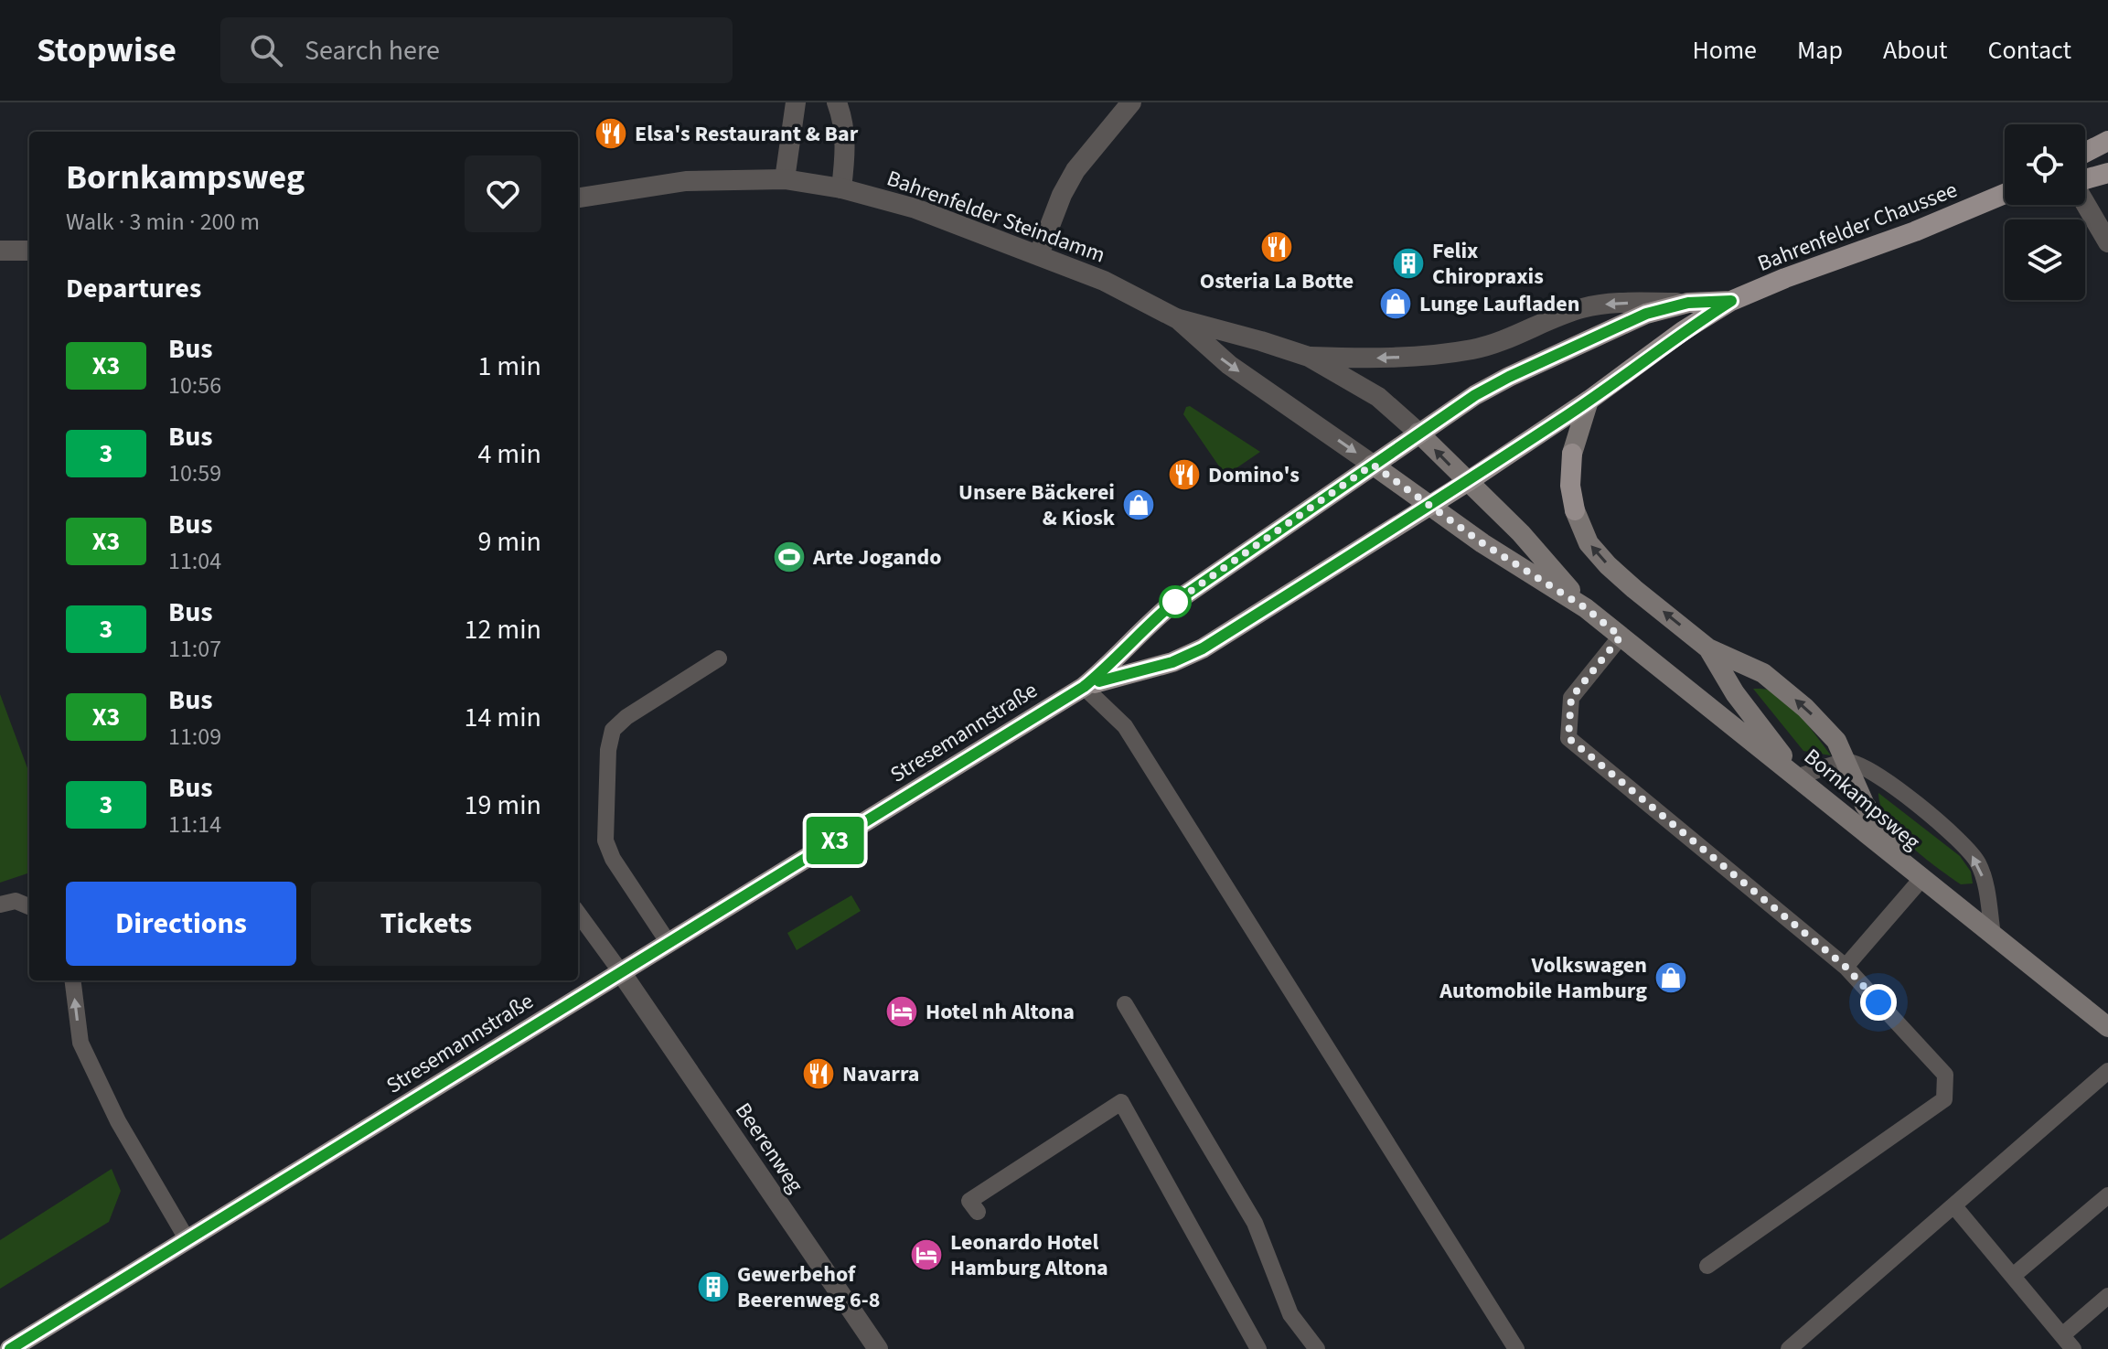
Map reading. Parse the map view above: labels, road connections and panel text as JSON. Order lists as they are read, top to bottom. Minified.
{"streets":{"main road":["Bahrenfelder Chaussee","Stresemannstraße","Bornkampsweg"],"street":["Bahrenfelder Steindamm","Beerenweg"]},"crossings":[["Bahrenfelder Steindamm","Bahrenfelder Chaussee"],["Bahrenfelder Steindamm","Stresemannstraße"],["Bahrenfelder Steindamm","Bornkampsweg"],["Bahrenfelder Chaussee","Stresemannstraße"],["Bahrenfelder Chaussee","Bornkampsweg"],["Stresemannstraße","Bornkampsweg"],["Stresemannstraße","Beerenweg"]],"places":{"restaurant":["Elsa's Restaurant & Bar","Osteria La Botte","Domino's","Navarra"],"building":["Felix Chiropraxis","Gewerbehof Beerenweg 6-8"],"shop":["Lunge Laufladen","Unsere Bäckerei & Kiosk","Volkswagen Automobile Hamburg"],"sports":["Arte Jogando"],"hotel":["Hotel nh Altona","Leonardo Hotel Hamburg Altona"]},"lines":["bus line X3"],"page":{"header":"Stopwise","search":"Search here","nav":["Home","Map","About","Contact"],"on_map":"X3","heading":[["Bornkampsweg","Walk · 3 min · 200 m"],"Departures"],"list":[{"mark":"X3","name":"Bus","note":"10:56","value":"1 min"},{"mark":"3","name":"Bus","note":"10:59","value":"4 min"},{"mark":"X3","name":"Bus","note":"11:04","value":"9 min"},{"mark":"3","name":"Bus","note":"11:07","value":"12 min"},{"mark":"X3","name":"Bus","note":"11:09","value":"14 min"},{"mark":"3","name":"Bus","note":"11:14","value":"19 min"}],"buttons":["Directions","Tickets"]}}
